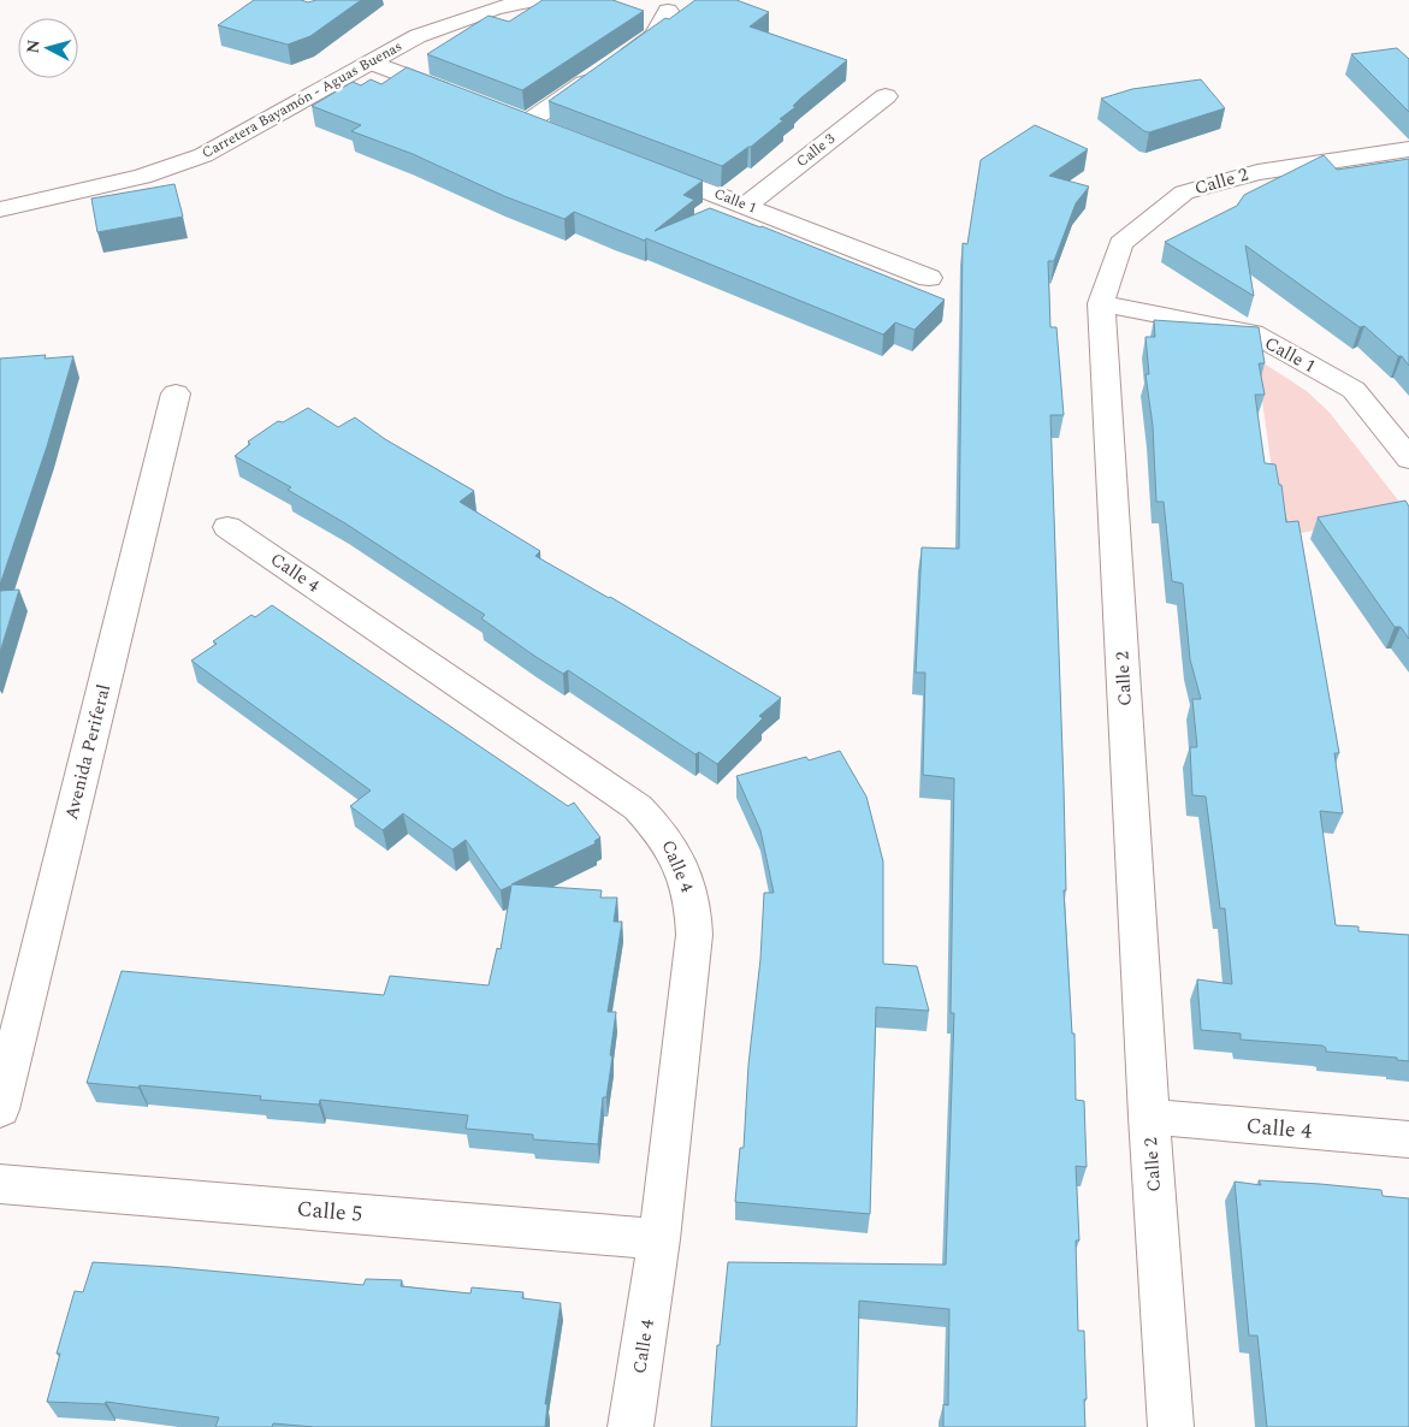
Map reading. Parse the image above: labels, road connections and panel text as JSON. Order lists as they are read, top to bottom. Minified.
{"streets":{"street":["Carretera Bayamón - Aguas Buenas","Calle 3","Calle 2","Calle 1","Calle 4","Avenida Periferal","Calle 5"]},"crossings":[["Calle 3","Calle 1"],["Calle 2","Calle 1"],["Calle 2","Calle 4"],["Calle 4","Calle 5"]],"north":"left"}
